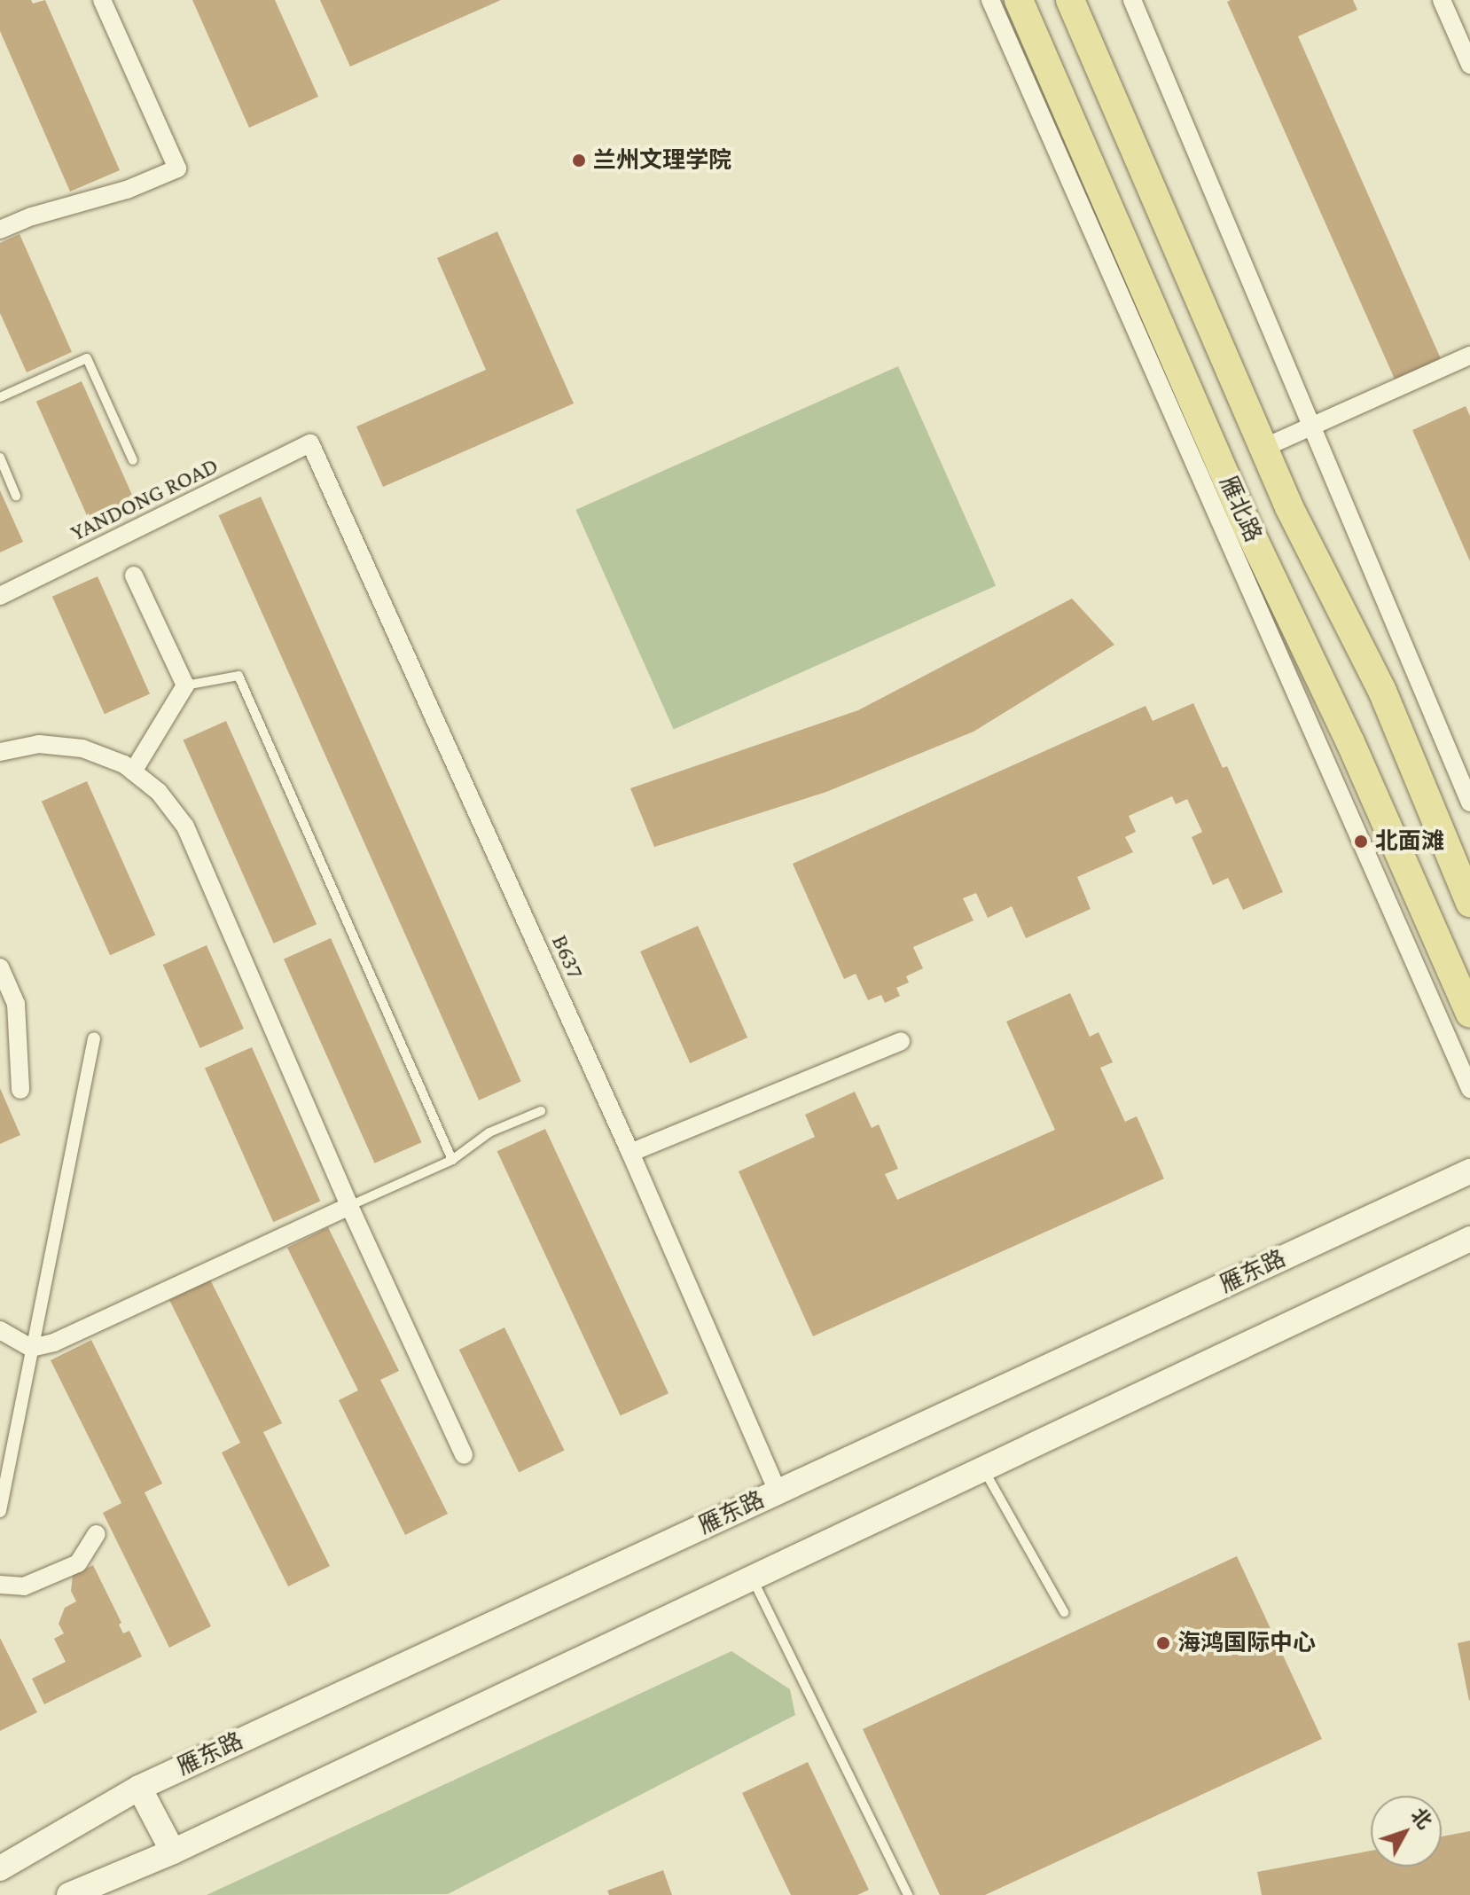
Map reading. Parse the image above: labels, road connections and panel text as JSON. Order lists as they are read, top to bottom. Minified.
{"streets":{"main road":["雁北路","雁东路"],"street":["YANDONG ROAD","B637"]},"crossings":[["YANDONG ROAD","B637"],["B637","雁东路"]],"places":["兰州文理学院","北面滩","海鸿国际中心"],"north":"top right"}
